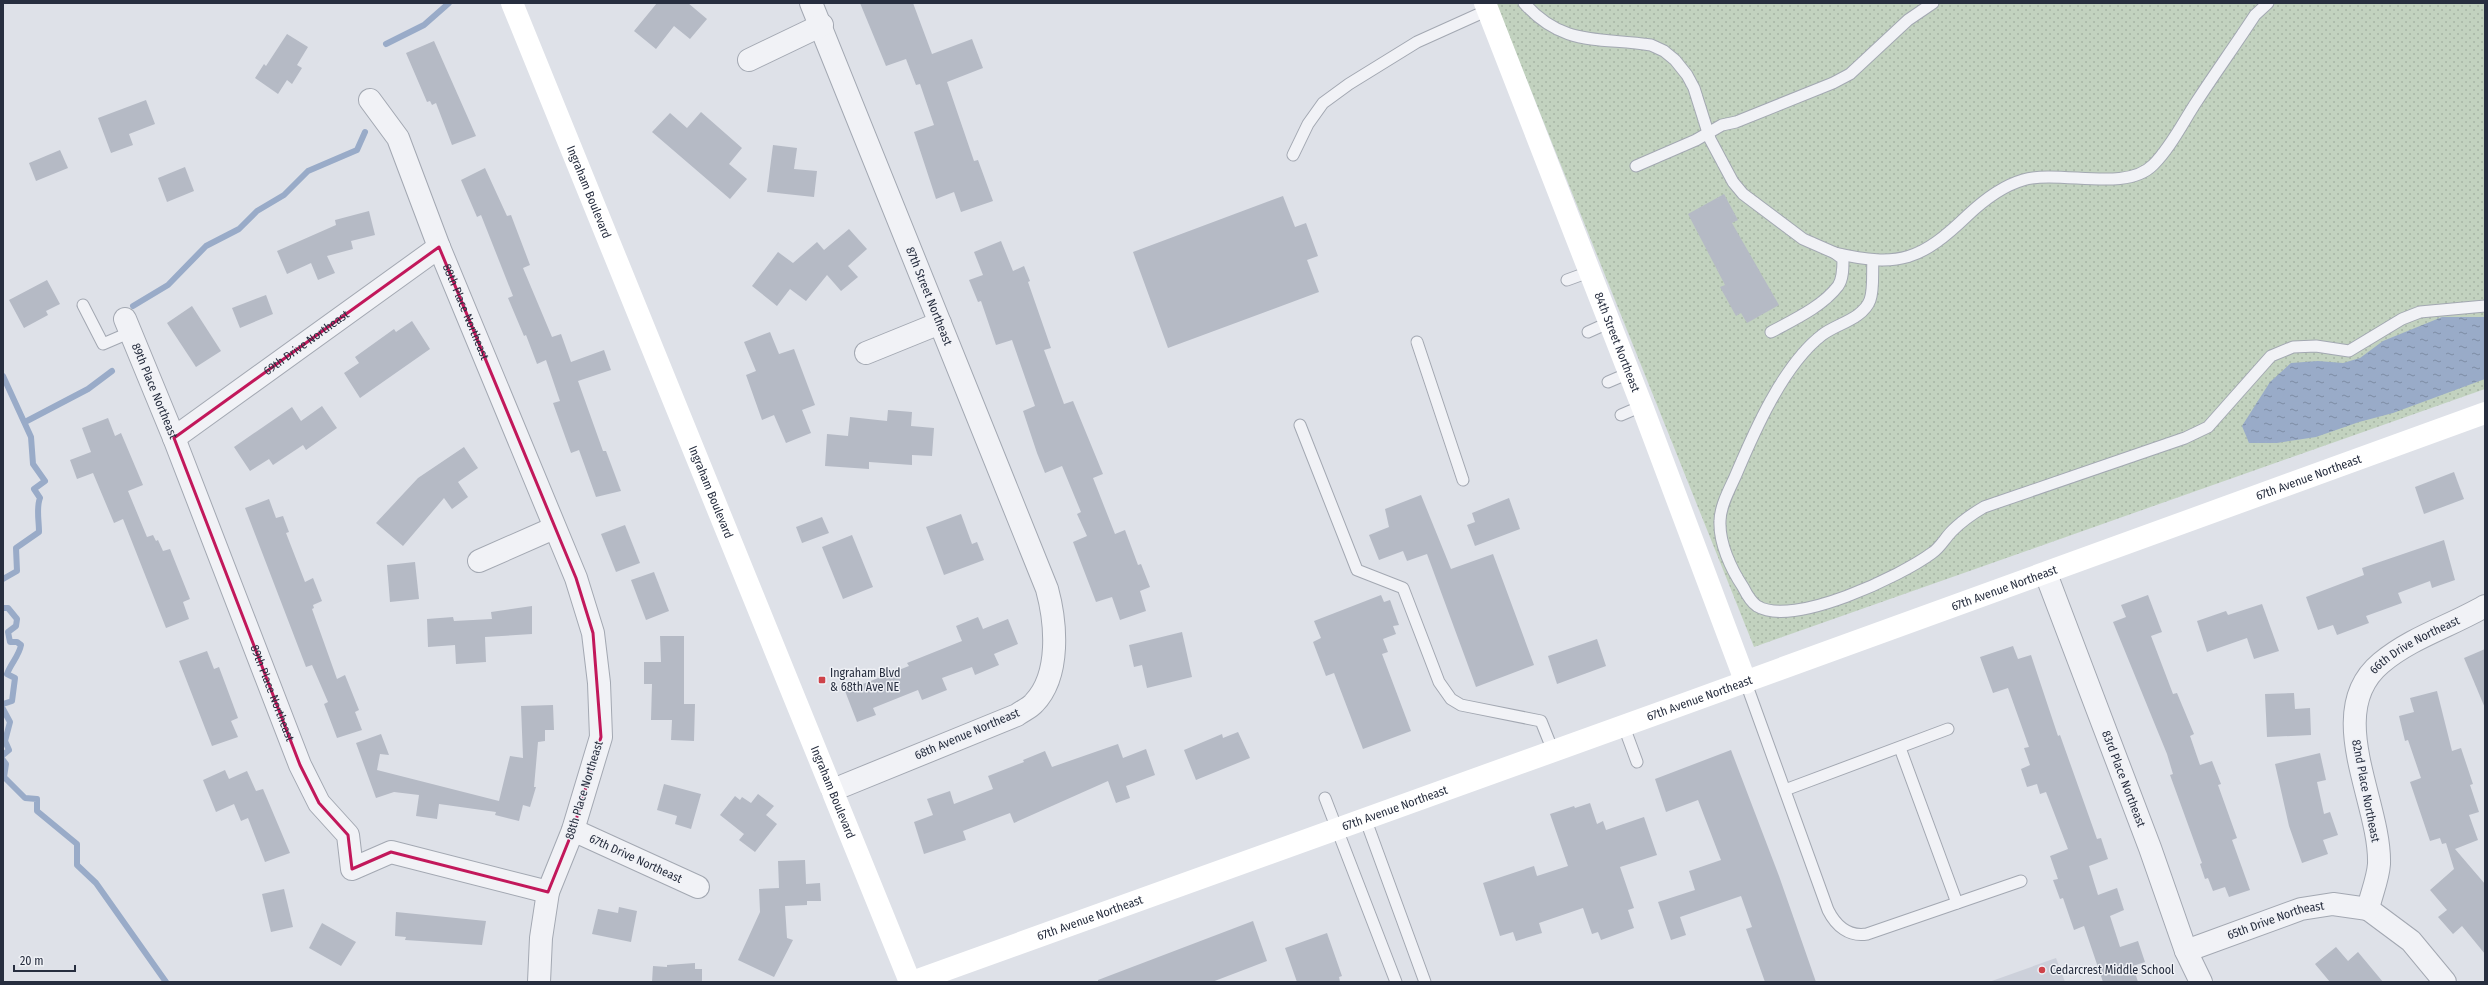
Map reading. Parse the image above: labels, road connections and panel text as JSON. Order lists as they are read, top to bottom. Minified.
{"streets":{"main road":["Ingraham Boulevard","84th Street Northeast","67th Avenue Northeast"],"street":["87th Street Northeast","88th Place Northeast","69th Drive Northeast","89th Place Northeast","66th Drive Northeast","68th Avenue Northeast","83rd Place Northeast","82nd Place Northeast","67th Drive Northeast","65th Drive Northeast"]},"crossings":[["Ingraham Boulevard","67th Avenue Northeast"],["Ingraham Boulevard","68th Avenue Northeast"],["87th Street Northeast","68th Avenue Northeast"],["88th Place Northeast","69th Drive Northeast"],["88th Place Northeast","89th Place Northeast"],["88th Place Northeast","67th Drive Northeast"],["69th Drive Northeast","89th Place Northeast"],["84th Street Northeast","67th Avenue Northeast"],["67th Avenue Northeast","83rd Place Northeast"],["66th Drive Northeast","82nd Place Northeast"],["83rd Place Northeast","65th Drive Northeast"],["82nd Place Northeast","65th Drive Northeast"]],"places":{"transit":["Ingraham Blvd & 68th Ave NE"],"other":["Cedarcrest Middle School"]},"scale_bar":"20 m"}
